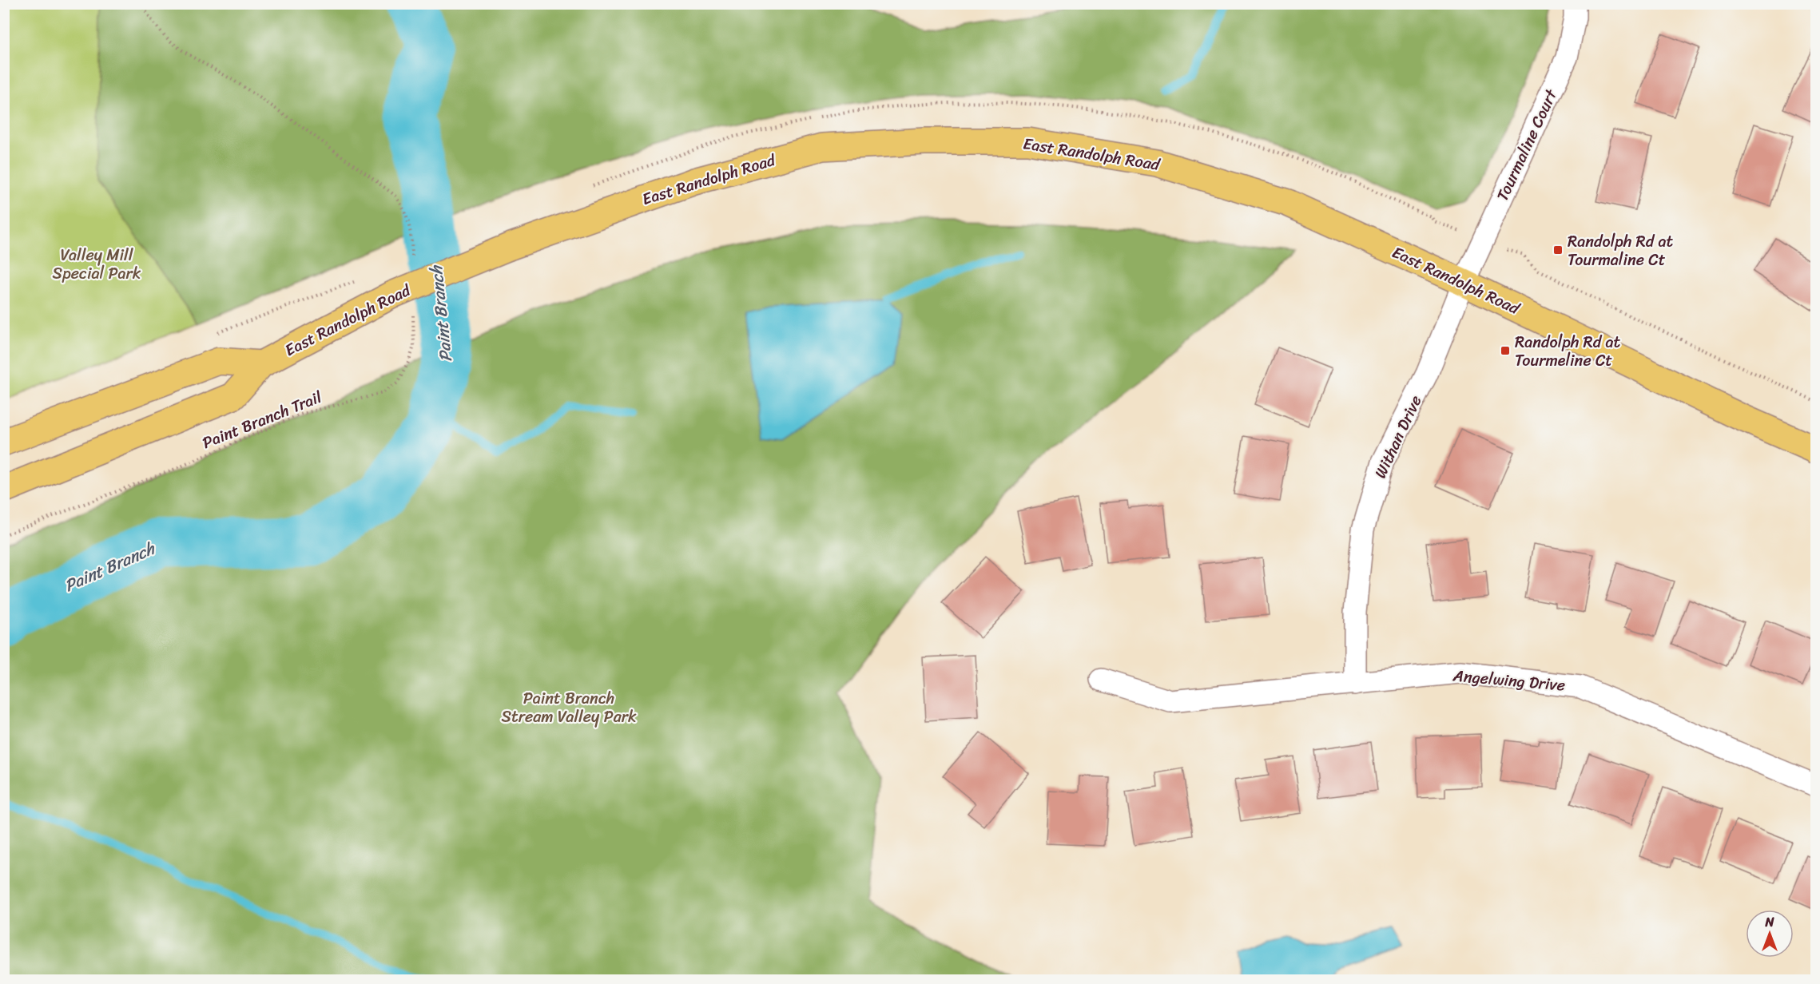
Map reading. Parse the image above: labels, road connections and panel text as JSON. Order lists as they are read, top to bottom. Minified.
{"streets":{"main road":["East Randolph Road"],"street":["Tourmaline Court","Withan Drive","Angelwing Drive"],"path":["Paint Branch Trail"]},"crossings":[["Tourmaline Court","East Randolph Road"],["Tourmaline Court","Withan Drive"],["East Randolph Road","Paint Branch Trail"],["East Randolph Road","Withan Drive"],["Withan Drive","Angelwing Drive"]],"water":["Paint Branch"],"parks":["Valley Mill Special Park","Paint Branch Stream Valley Park"],"places":{"transit":["Randolph Rd at Tourmaline Ct","Randolph Rd at Tourmeline Ct"]},"north":"top"}
